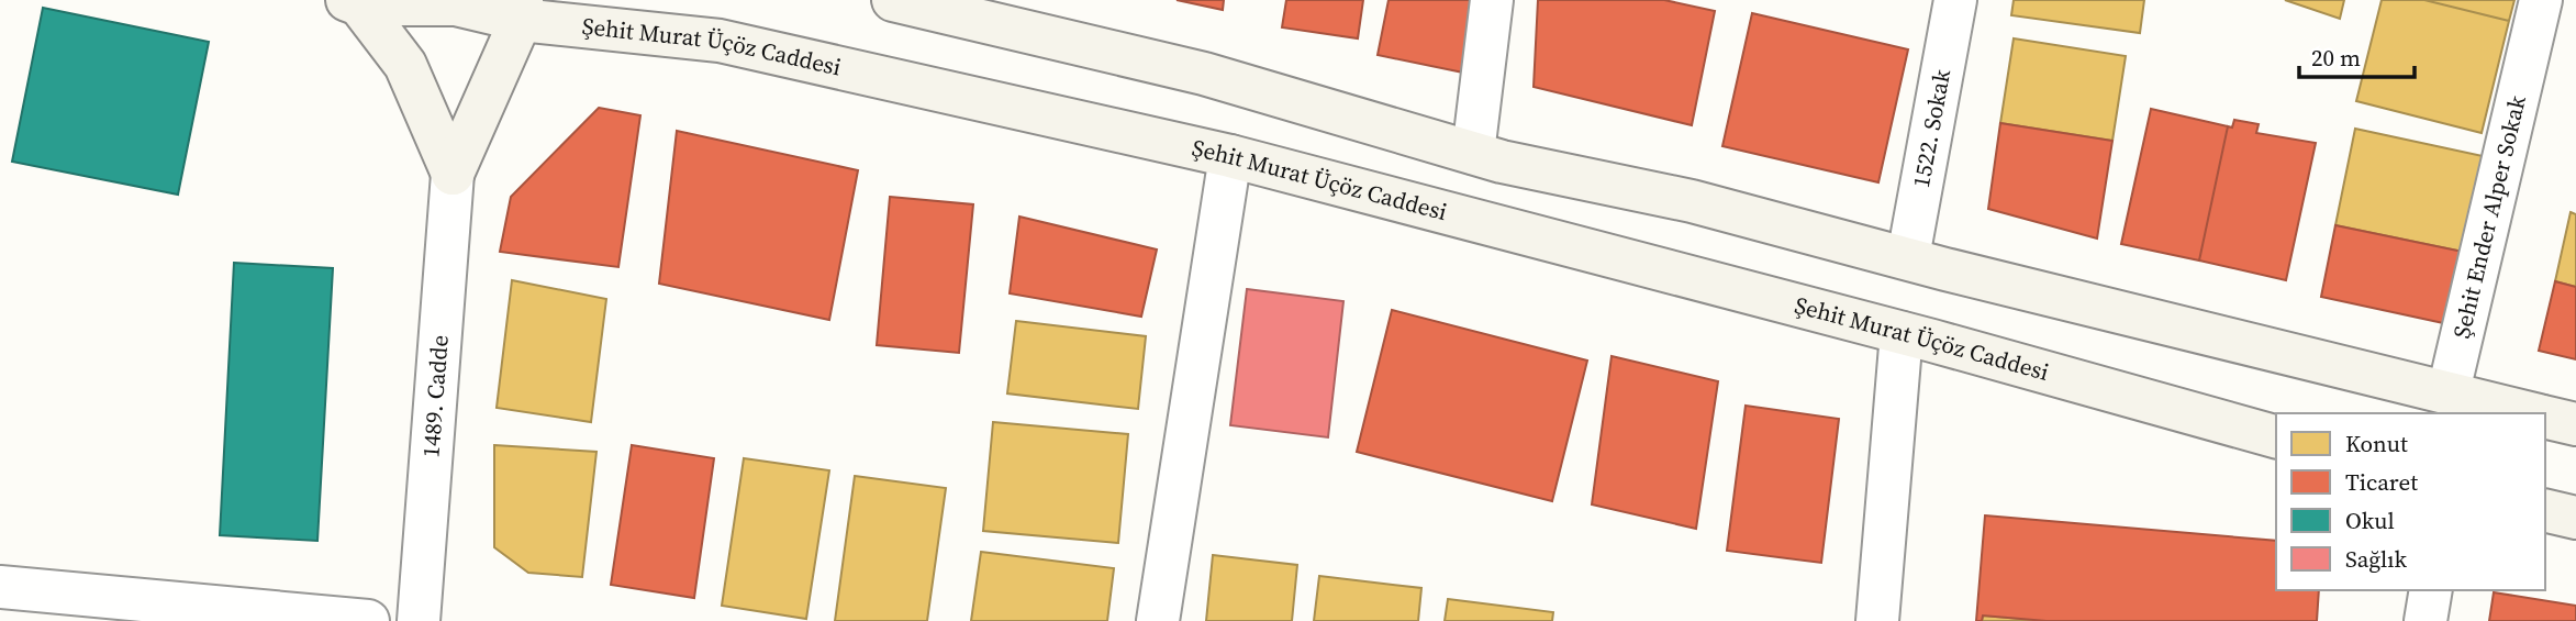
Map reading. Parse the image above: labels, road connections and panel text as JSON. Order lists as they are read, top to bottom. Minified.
{"streets":{"main road":["Şehit Murat Üçöz Caddesi"],"street":["1522. Sokak","Şehit Ender Alper Sokak","1489. Cadde"]},"legend":["Konut","Ticaret","Okul","Sağlık"],"scale_bar":"20 m"}
